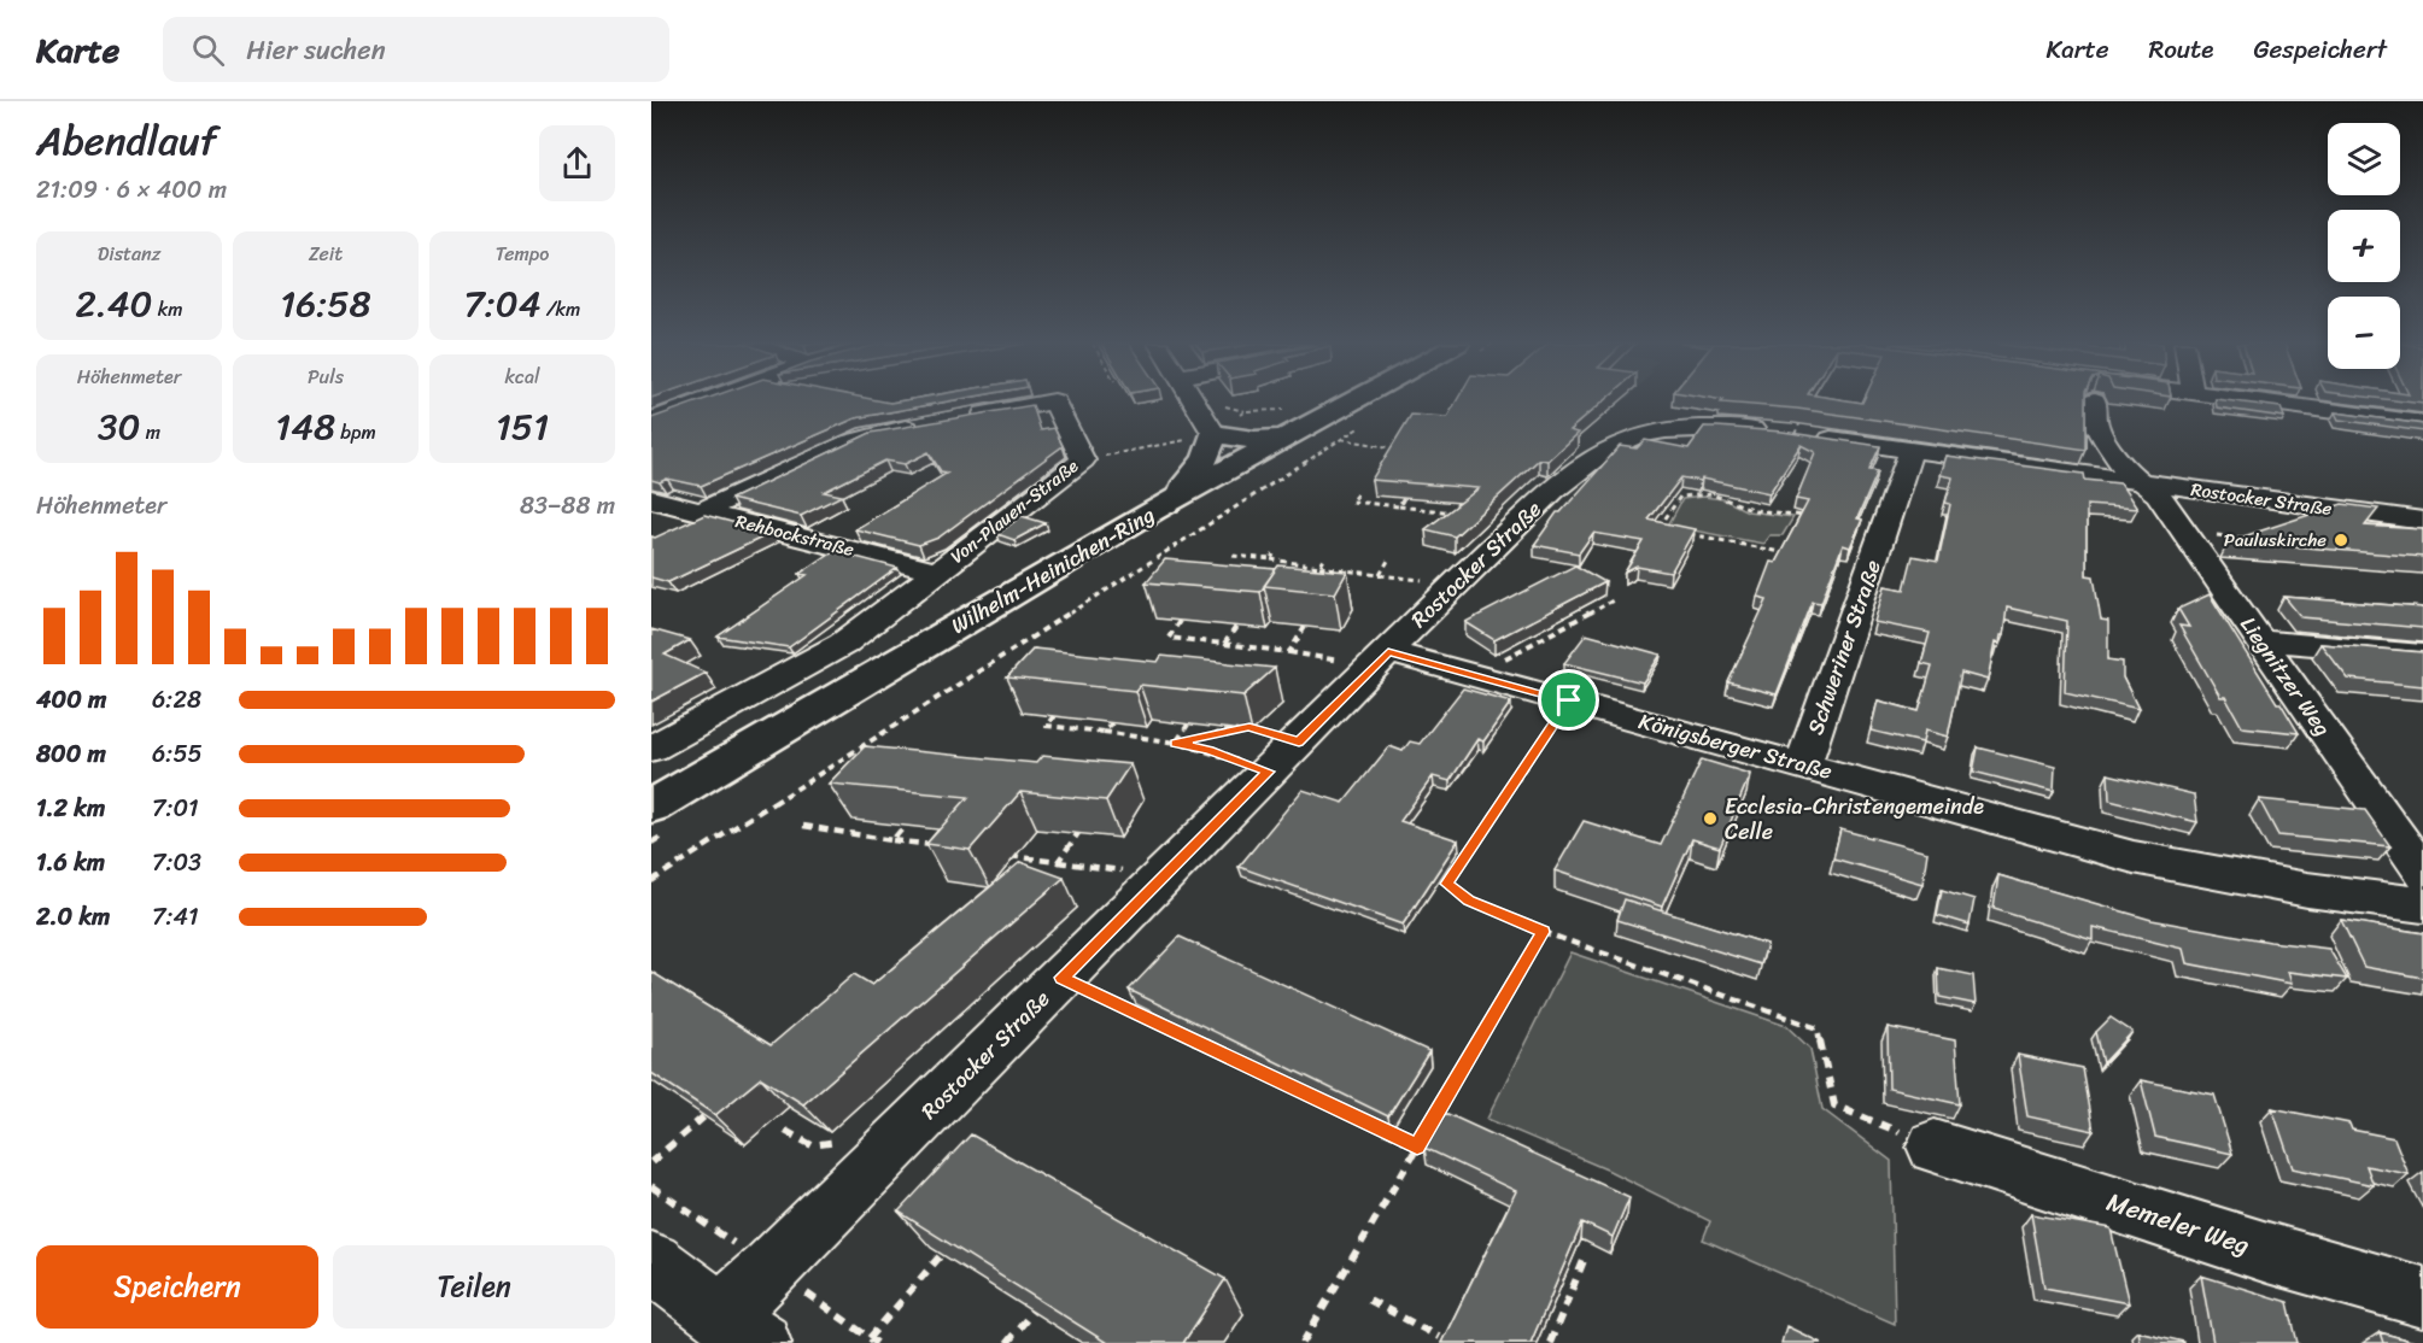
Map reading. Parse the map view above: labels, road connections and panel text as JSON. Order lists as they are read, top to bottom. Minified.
{"streets":{"main road":["Wilhelm-Heinichen-Ring"],"street":["Rostocker Straße","Von-Plauen-Straße","Rehbockstraße","Schweriner Straße","Liegnitzer Weg","Königsberger Straße","Memeler Weg"]},"crossings":[["Rostocker Straße","Schweriner Straße"],["Rostocker Straße","Liegnitzer Weg"],["Rostocker Straße","Königsberger Straße"],["Von-Plauen-Straße","Rehbockstraße"],["Schweriner Straße","Königsberger Straße"]],"places":["Pauluskirche","Ecclesia-Christengemeinde Celle"],"page":{"header":"Karte","search":"Hier suchen","nav":["Karte","Route","Gespeichert"],"heading":["Abendlauf","21:09 · 6 × 400 m"],"map_buttons":["+","−"],"stats":[["Distanz","2.40 km"],["Zeit","16:58"],["Tempo","7:04 /km"],["Höhenmeter","30 m"],["Puls","148 bpm"],["kcal","151"]],"chart":["Höhenmeter","83–88 m"],"list":[{"name":"400 m","note":"6:28"},{"name":"800 m","note":"6:55"},{"name":"1.2 km","note":"7:01"},{"name":"1.6 km","note":"7:03"},{"name":"2.0 km","note":"7:41"}],"buttons":["Speichern","Teilen"]}}
